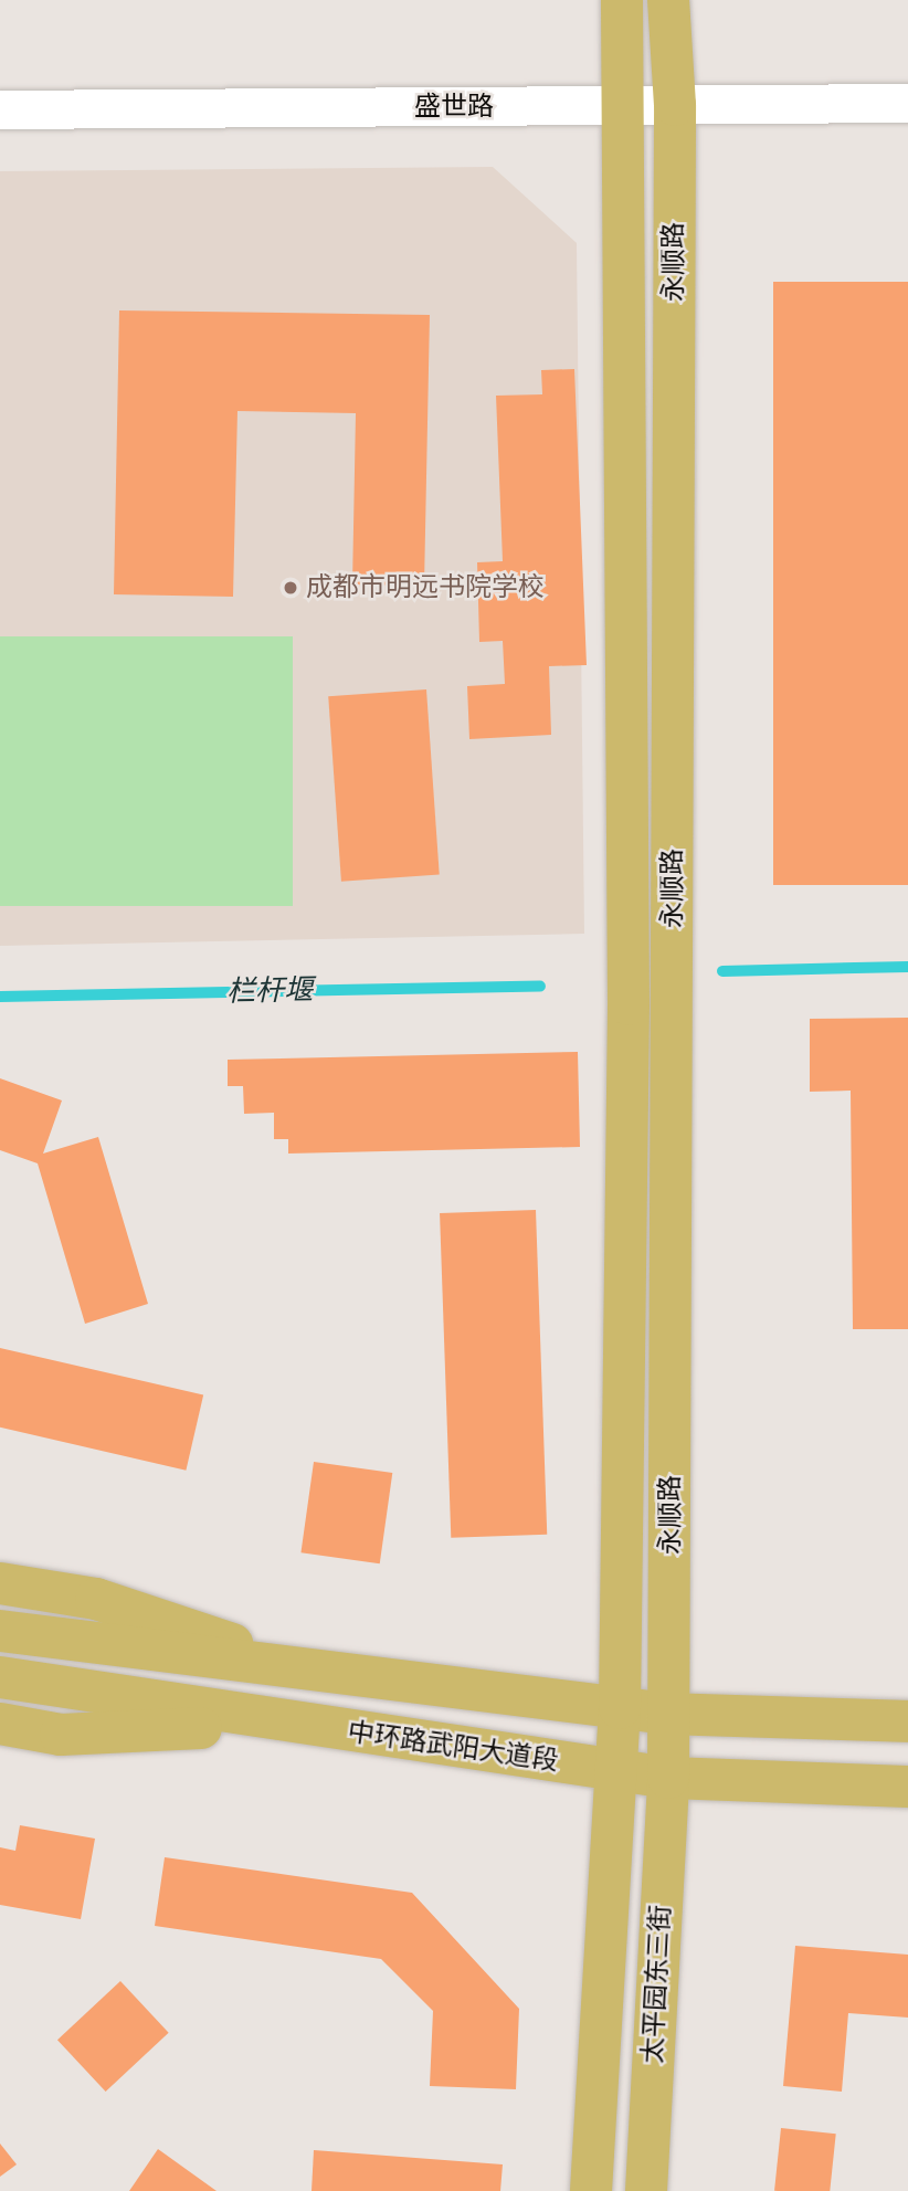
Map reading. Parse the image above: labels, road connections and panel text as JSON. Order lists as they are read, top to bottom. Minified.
{"streets":{"main road":["永顺路","中环路武阳大道段","太平园东三街"],"street":["盛世路"]},"crossings":[["盛世路","永顺路"],["永顺路","中环路武阳大道段"],["永顺路","太平园东三街"],["中环路武阳大道段","太平园东三街"]],"water":["栏杆堰"],"places":["成都市明远书院学校"]}
